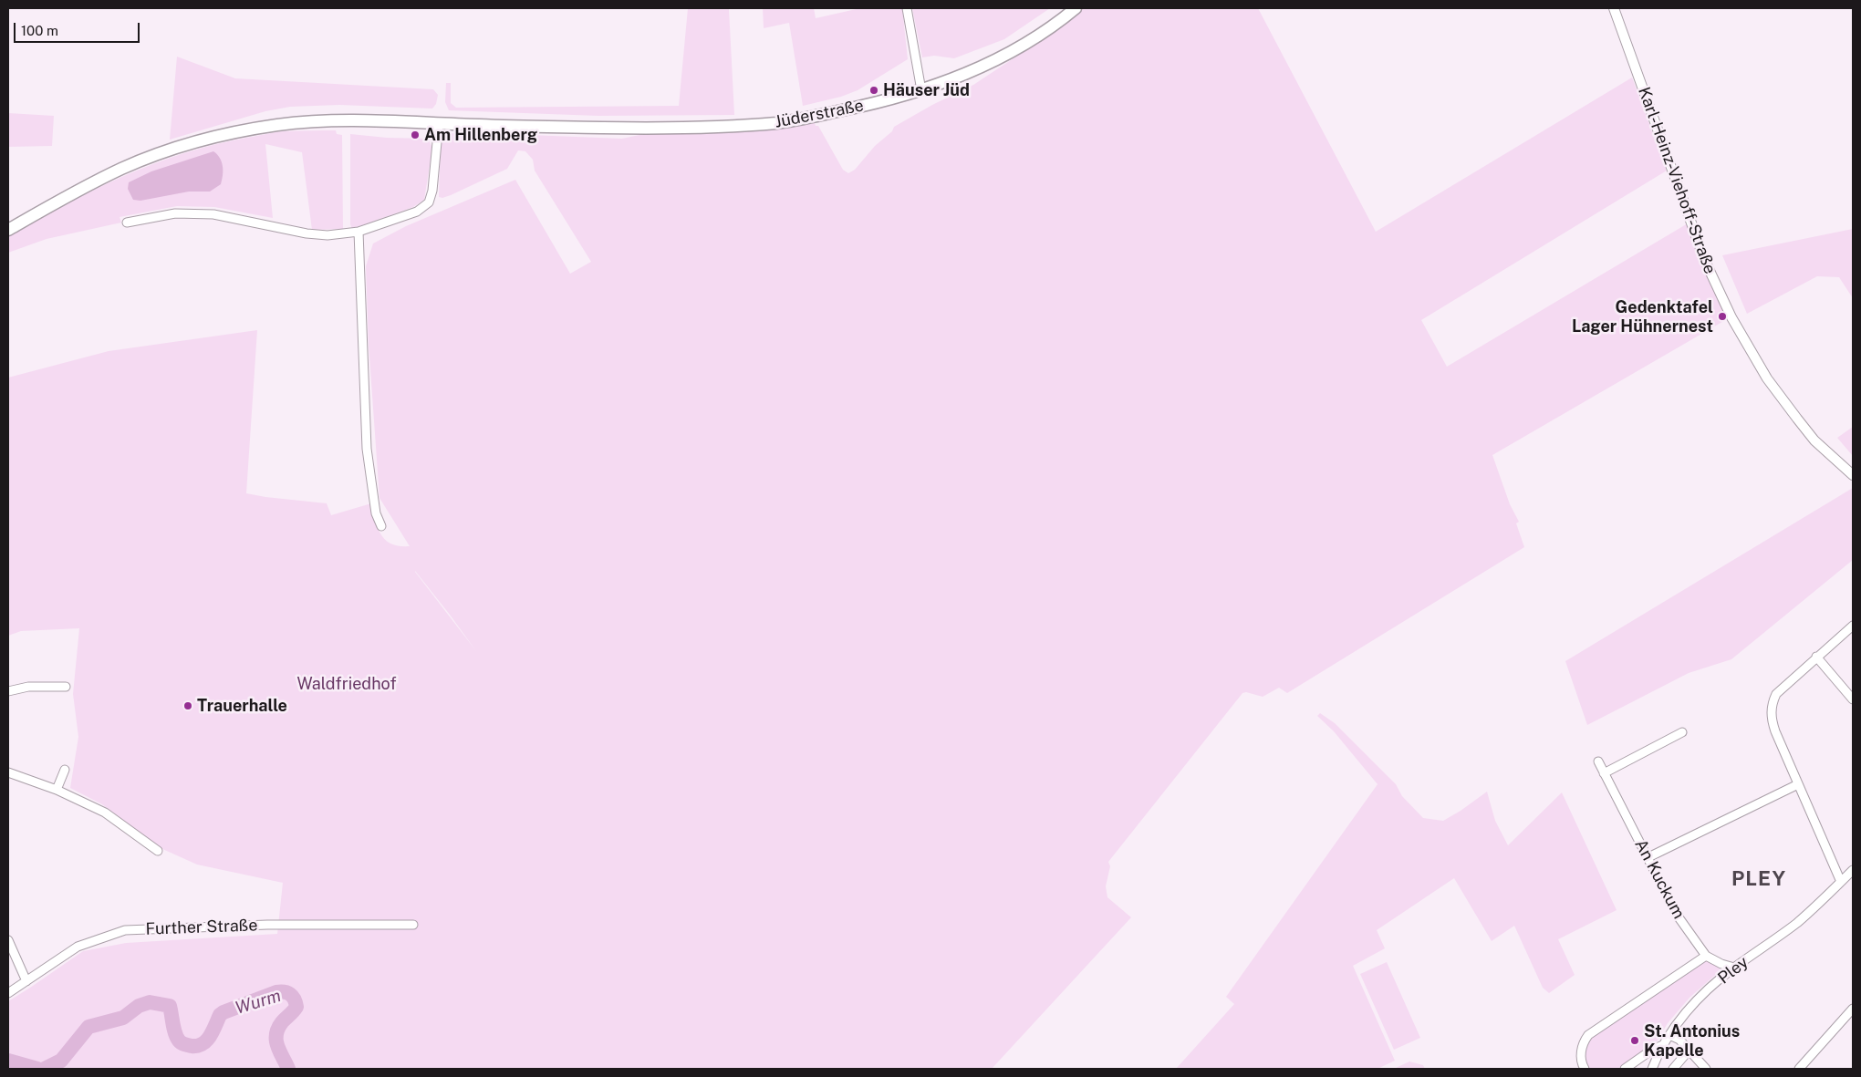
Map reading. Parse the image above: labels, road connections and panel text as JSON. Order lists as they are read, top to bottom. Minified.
{"streets":{"main road":["Jüderstraße"],"street":["Karl-Heinz-Viehoff-Straße","An Kuckum","Further Straße","Pley"]},"crossings":[["An Kuckum","Pley"]],"districts":["PLEY"],"water":["Wurm"],"parks":["Waldfriedhof"],"places":["Häuser Jüd","Am Hillenberg","Gedenktafel Lager Hühnernest","Trauerhalle","St. Antonius Kapelle"],"scale_bar":"100 m"}
